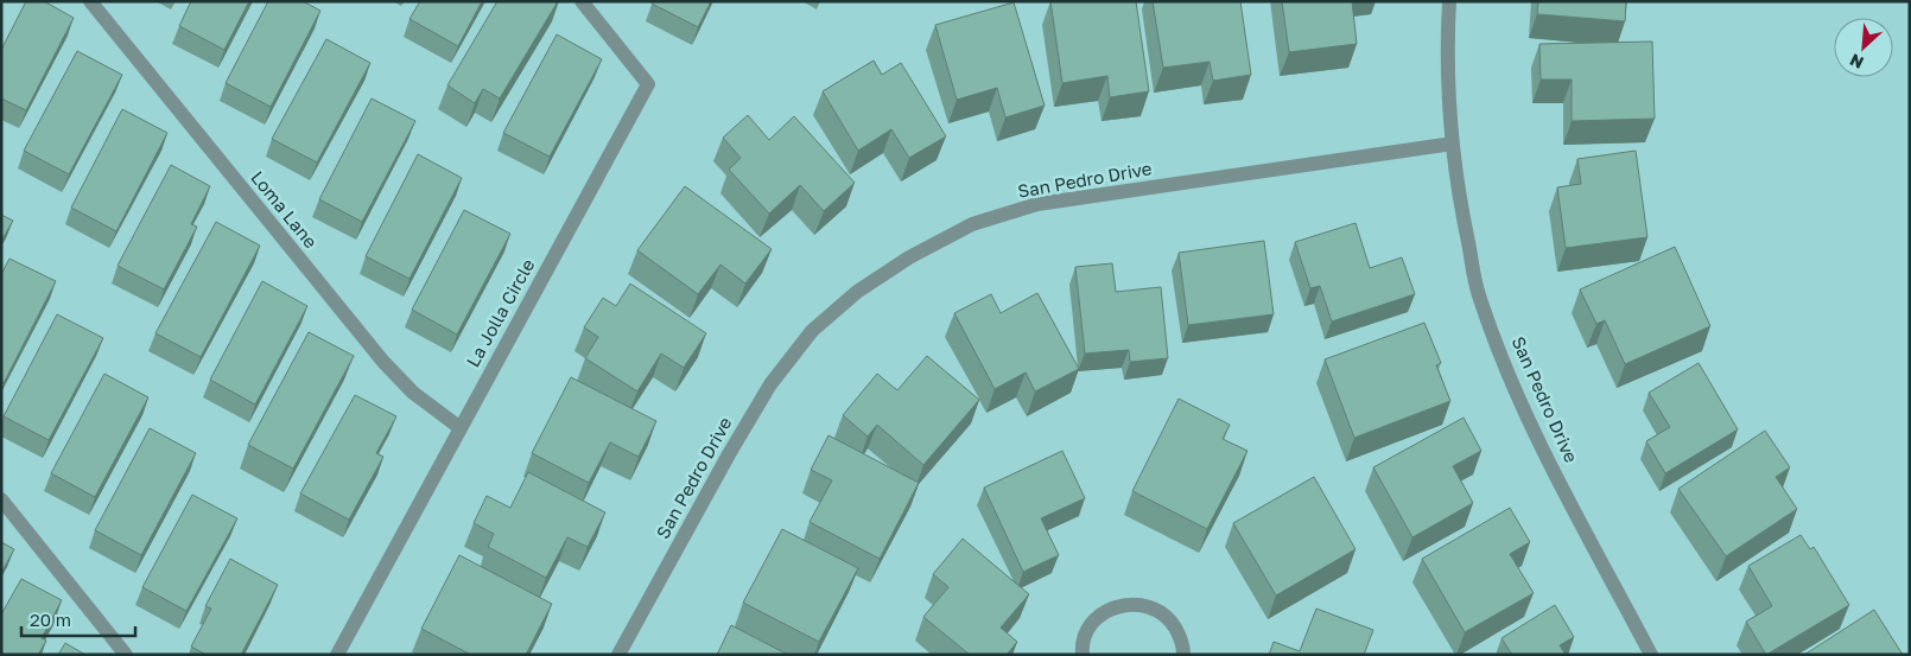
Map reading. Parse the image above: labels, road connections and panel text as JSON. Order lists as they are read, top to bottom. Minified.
{"streets":{"street":["San Pedro Drive","Loma Lane","La Jolla Circle"]},"crossings":[["Loma Lane","La Jolla Circle"]],"scale_bar":"20 m","north":"bottom left"}
